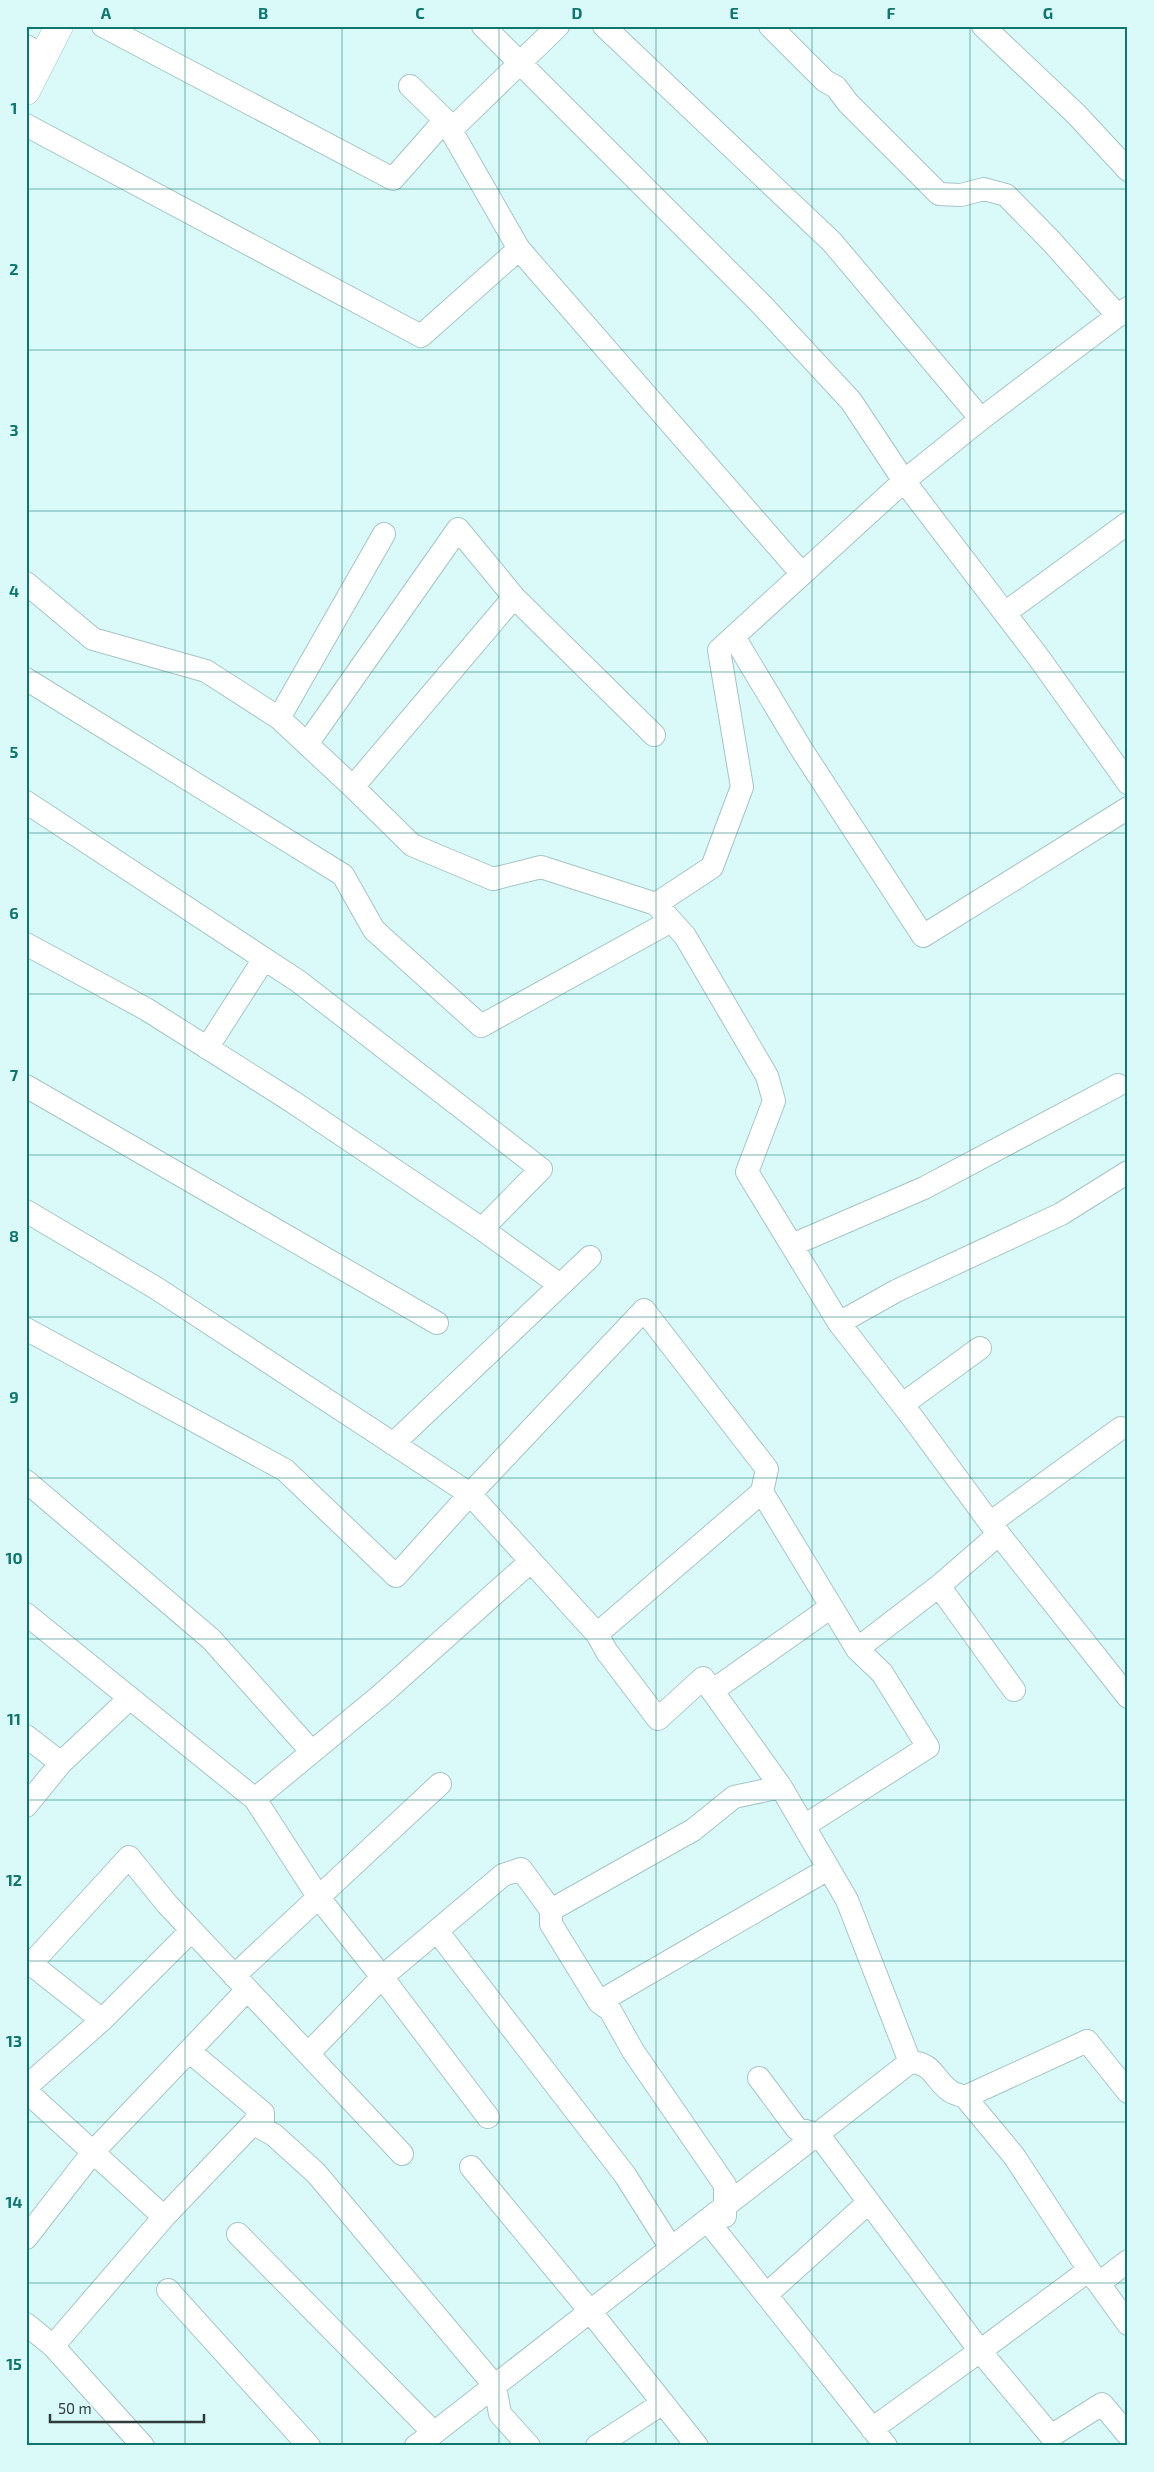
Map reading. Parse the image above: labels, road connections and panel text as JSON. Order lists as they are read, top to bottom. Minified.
{"scale_bar":"50 m","grid":{"columns":["A","B","C","D","E","F","G"],"rows":["1","2","3","4","5","6","7","8","9","10","11","12","13","14","15"]}}
